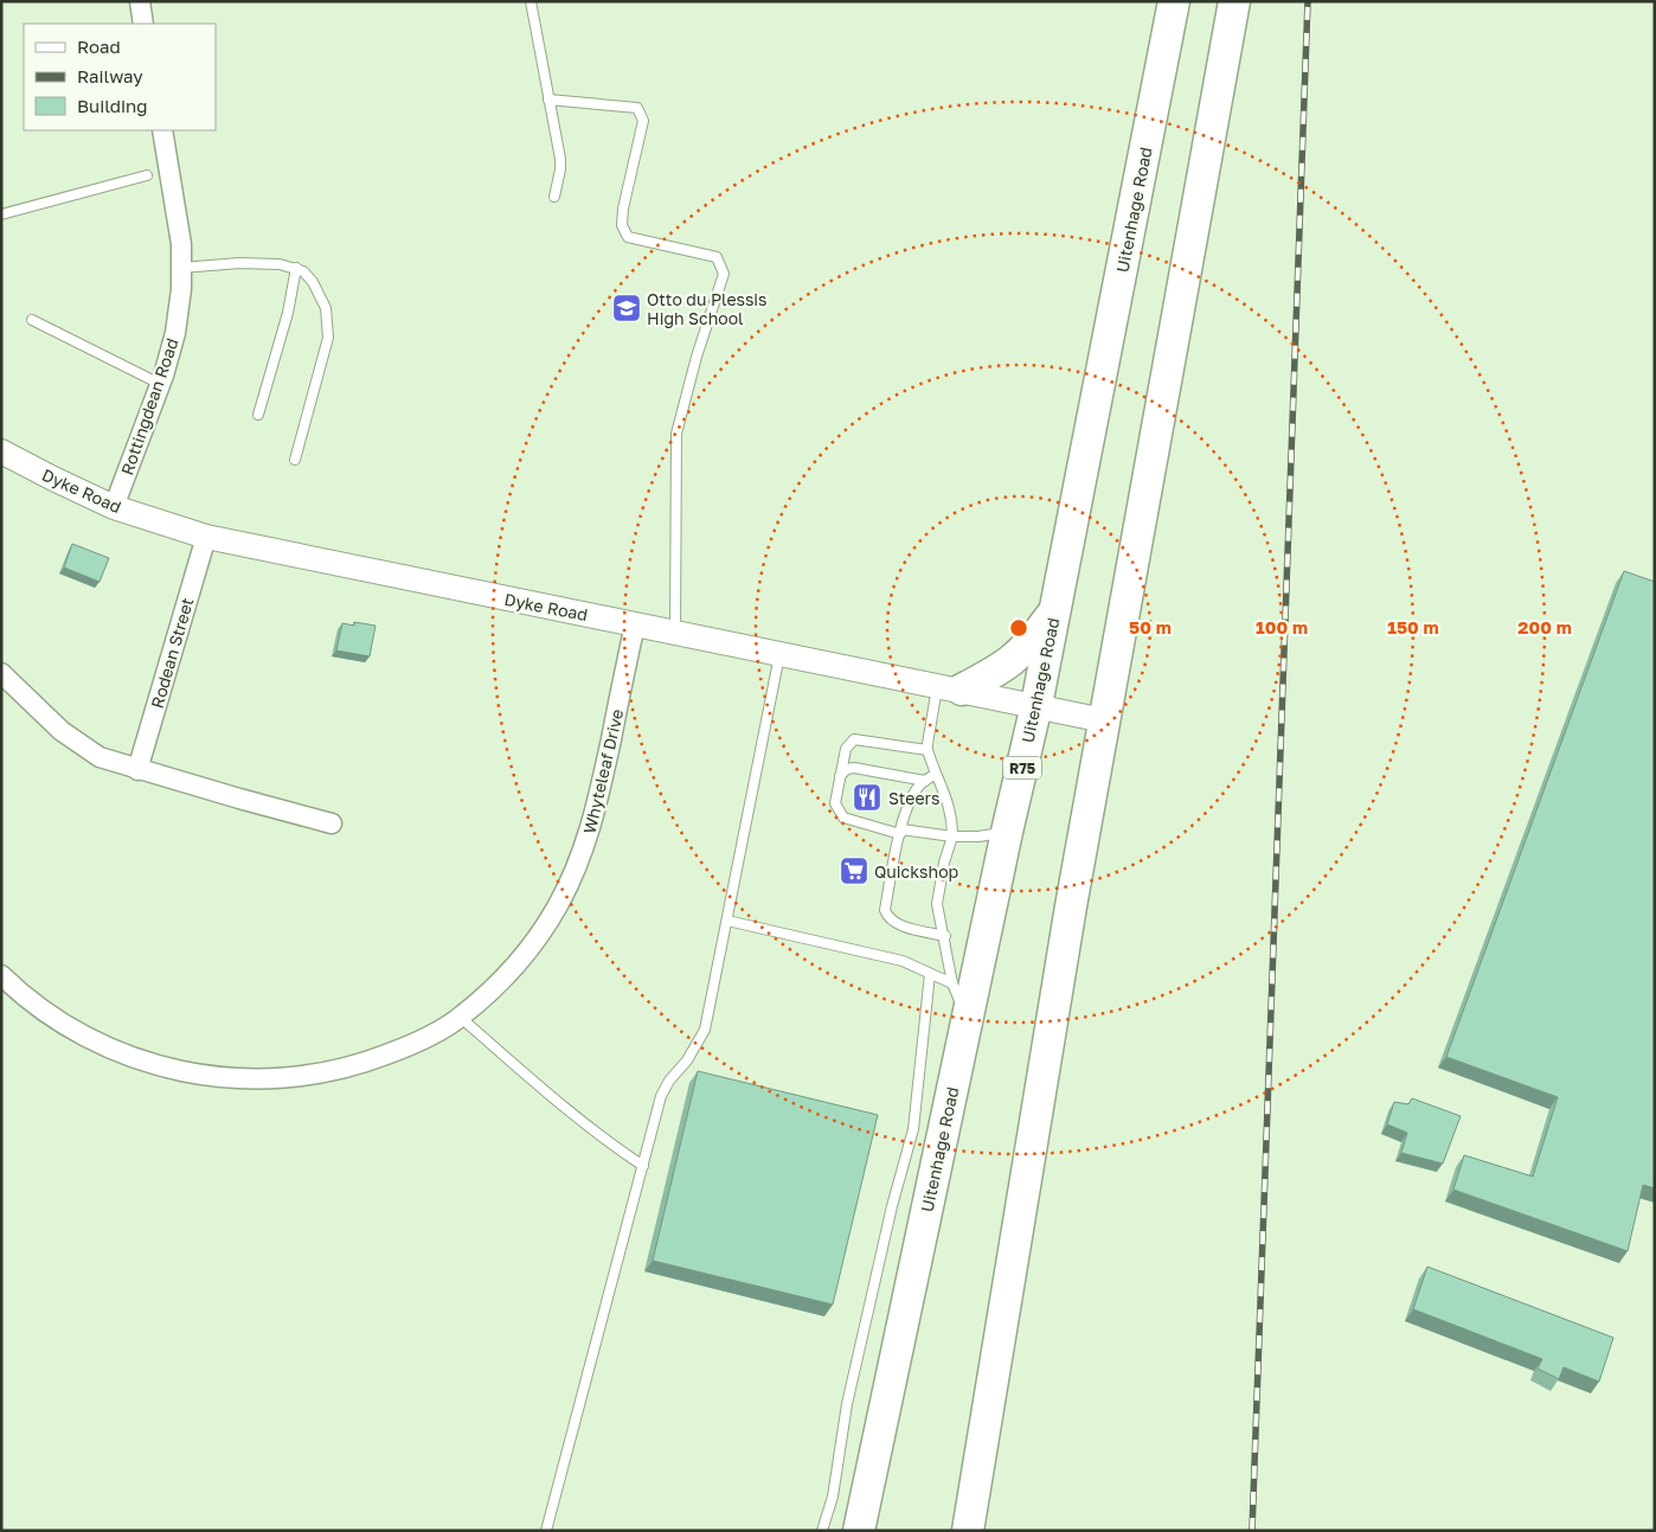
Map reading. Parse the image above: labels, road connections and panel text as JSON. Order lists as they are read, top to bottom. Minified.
{"streets":{"main road":["Uitenhage Road","R75"],"street":["Rottingdean Road","Dyke Road","Rodean Street","Whyteleaf Drive"]},"crossings":[["Uitenhage Road","Dyke Road"],["Rottingdean Road","Dyke Road"],["Dyke Road","Rodean Street"],["Dyke Road","Whyteleaf Drive"]],"places":{"school or university":["Otto du Plessis High School"],"restaurant":["Steers"],"supermarket":["Quickshop"]},"legend":["Road","Railway","Building"],"rings":["50 m","100 m","150 m","200 m"]}
